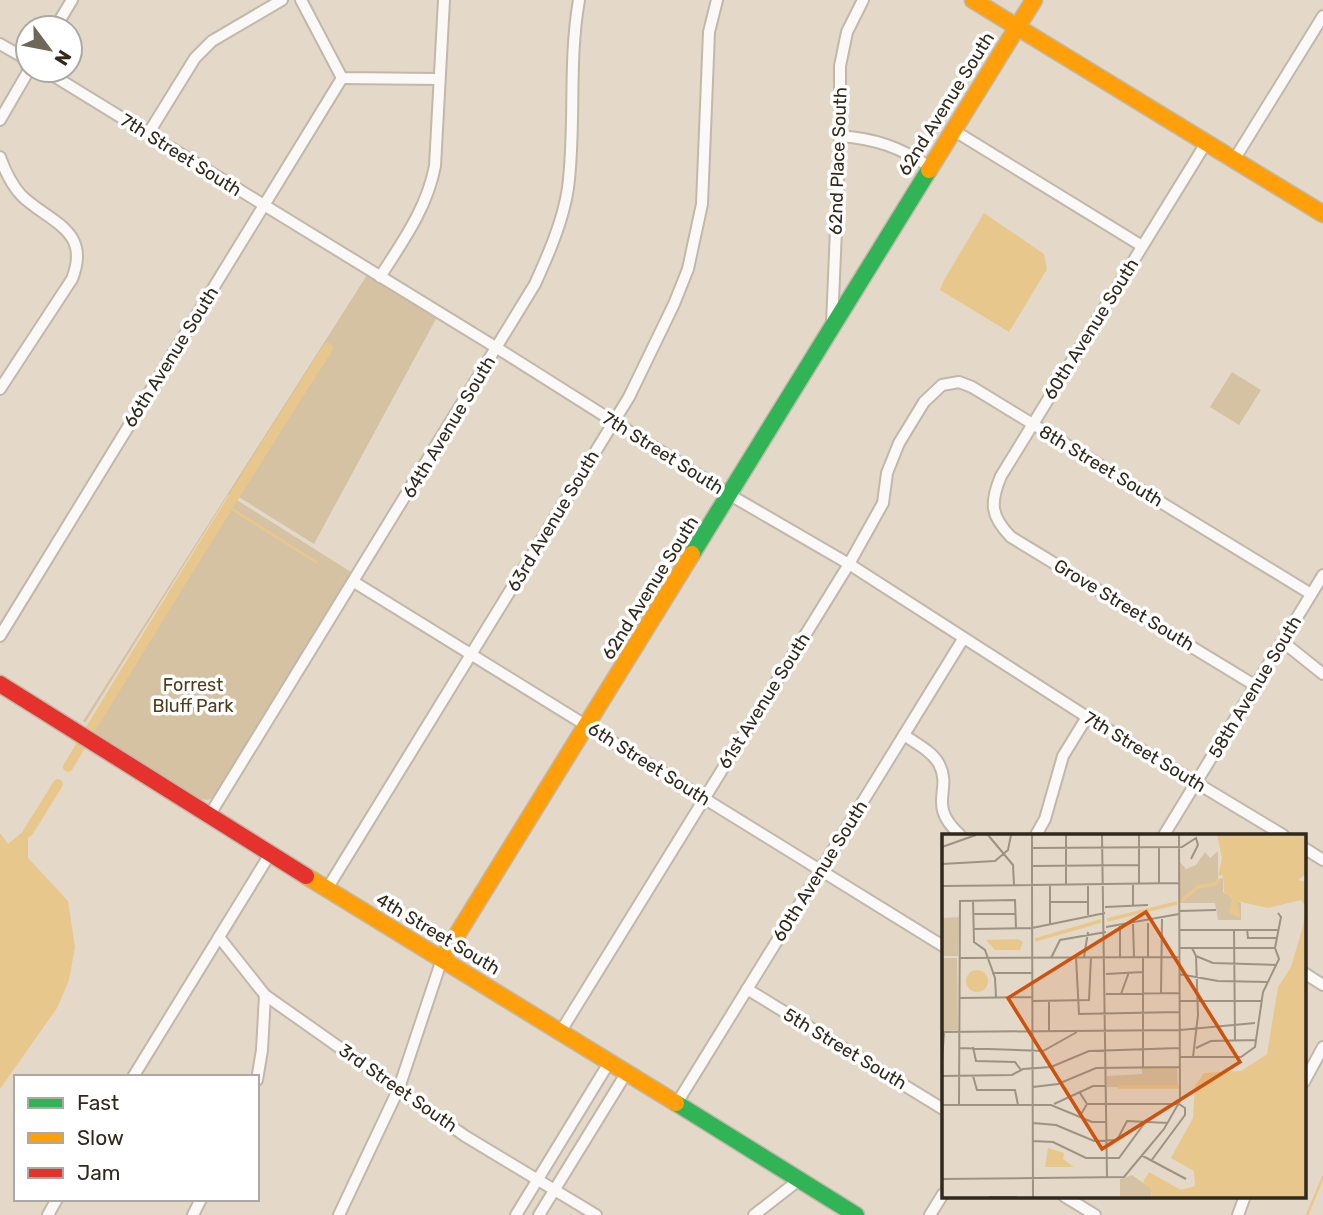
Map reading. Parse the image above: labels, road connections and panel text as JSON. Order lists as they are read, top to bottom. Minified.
{"streets":{"street":["62nd Avenue South","7th Street South","62nd Place South","60th Avenue South","66th Avenue South","64th Avenue South","8th Street South","63rd Avenue South","Grove Street South","58th Avenue South","61st Avenue South","6th Street South","4th Street South","5th Street South","3rd Street South"]},"crossings":[["62nd Avenue South","7th Street South"],["62nd Avenue South","62nd Place South"],["62nd Avenue South","6th Street South"],["62nd Avenue South","4th Street South"],["62nd Avenue South","3rd Street South"],["7th Street South","60th Avenue South"],["7th Street South","66th Avenue South"],["7th Street South","64th Avenue South"],["7th Street South","63rd Avenue South"],["7th Street South","58th Avenue South"],["7th Street South","61st Avenue South"],["60th Avenue South","8th Street South"],["60th Avenue South","Grove Street South"],["60th Avenue South","6th Street South"],["60th Avenue South","4th Street South"],["60th Avenue South","5th Street South"],["64th Avenue South","6th Street South"],["64th Avenue South","4th Street South"],["8th Street South","58th Avenue South"],["8th Street South","61st Avenue South"],["63rd Avenue South","6th Street South"],["63rd Avenue South","4th Street South"],["Grove Street South","58th Avenue South"],["61st Avenue South","6th Street South"],["61st Avenue South","4th Street South"]],"parks":["Forrest Bluff Park"],"legend":["Fast","Slow","Jam"],"north":"bottom right"}
